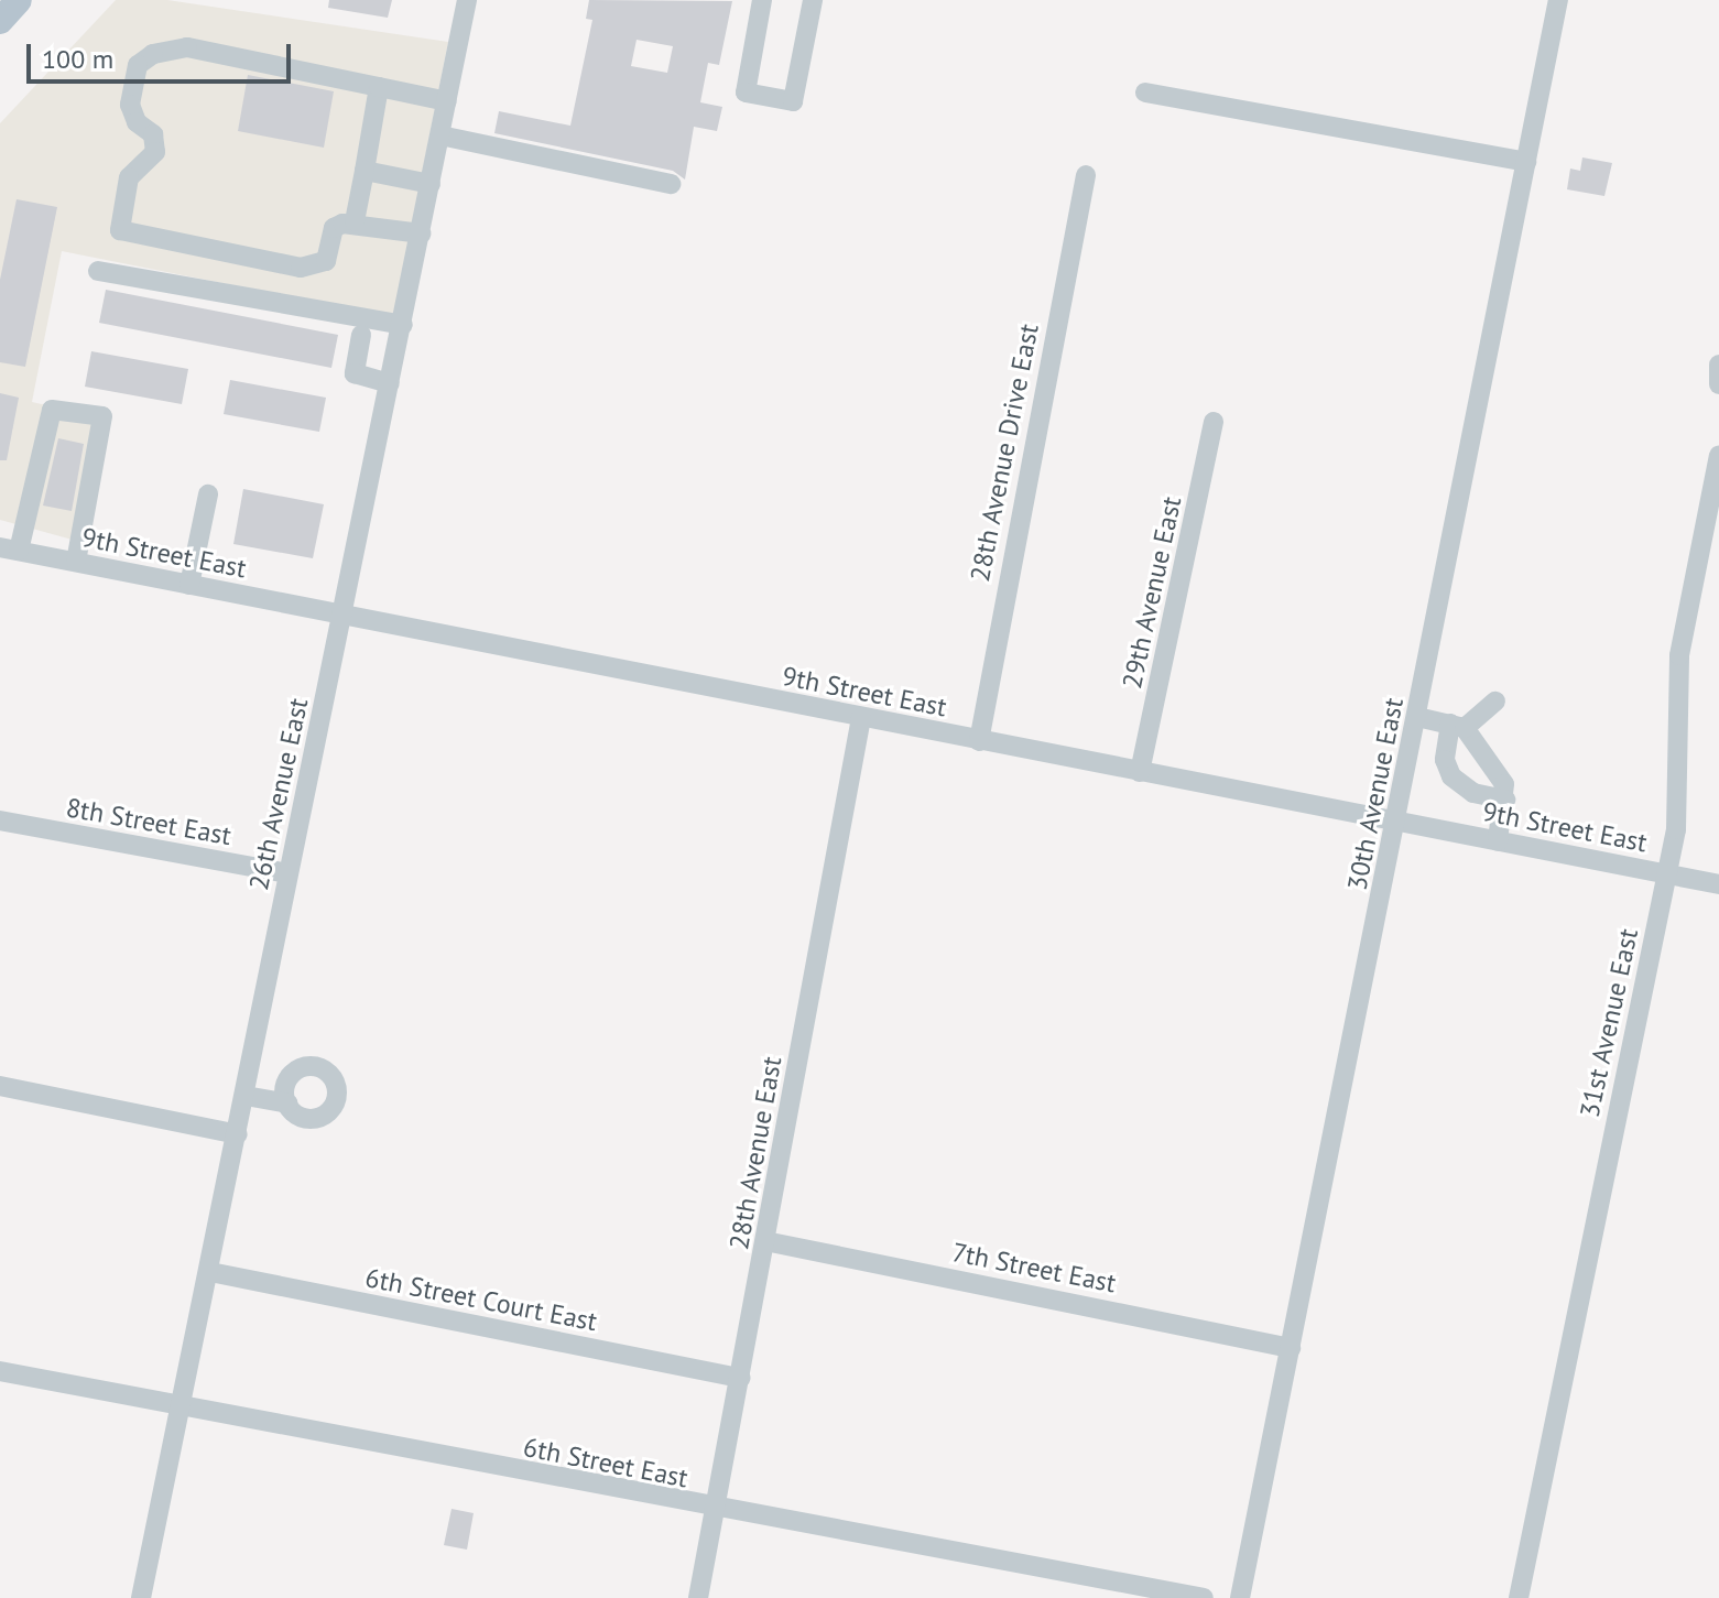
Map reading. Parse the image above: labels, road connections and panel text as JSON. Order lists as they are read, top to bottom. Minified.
{"streets":{"street":["28th Avenue Drive East","9th Street East","29th Avenue East","26th Avenue East","30th Avenue East","8th Street East","31st Avenue East","28th Avenue East","7th Street East","6th Street Court East","6th Street East"]},"crossings":[["28th Avenue Drive East","9th Street East"],["9th Street East","29th Avenue East"],["9th Street East","26th Avenue East"],["9th Street East","30th Avenue East"],["9th Street East","31st Avenue East"],["9th Street East","28th Avenue East"],["26th Avenue East","8th Street East"],["26th Avenue East","6th Street Court East"],["26th Avenue East","6th Street East"],["30th Avenue East","7th Street East"],["28th Avenue East","7th Street East"],["28th Avenue East","6th Street Court East"],["28th Avenue East","6th Street East"]],"scale_bar":"100 m"}
